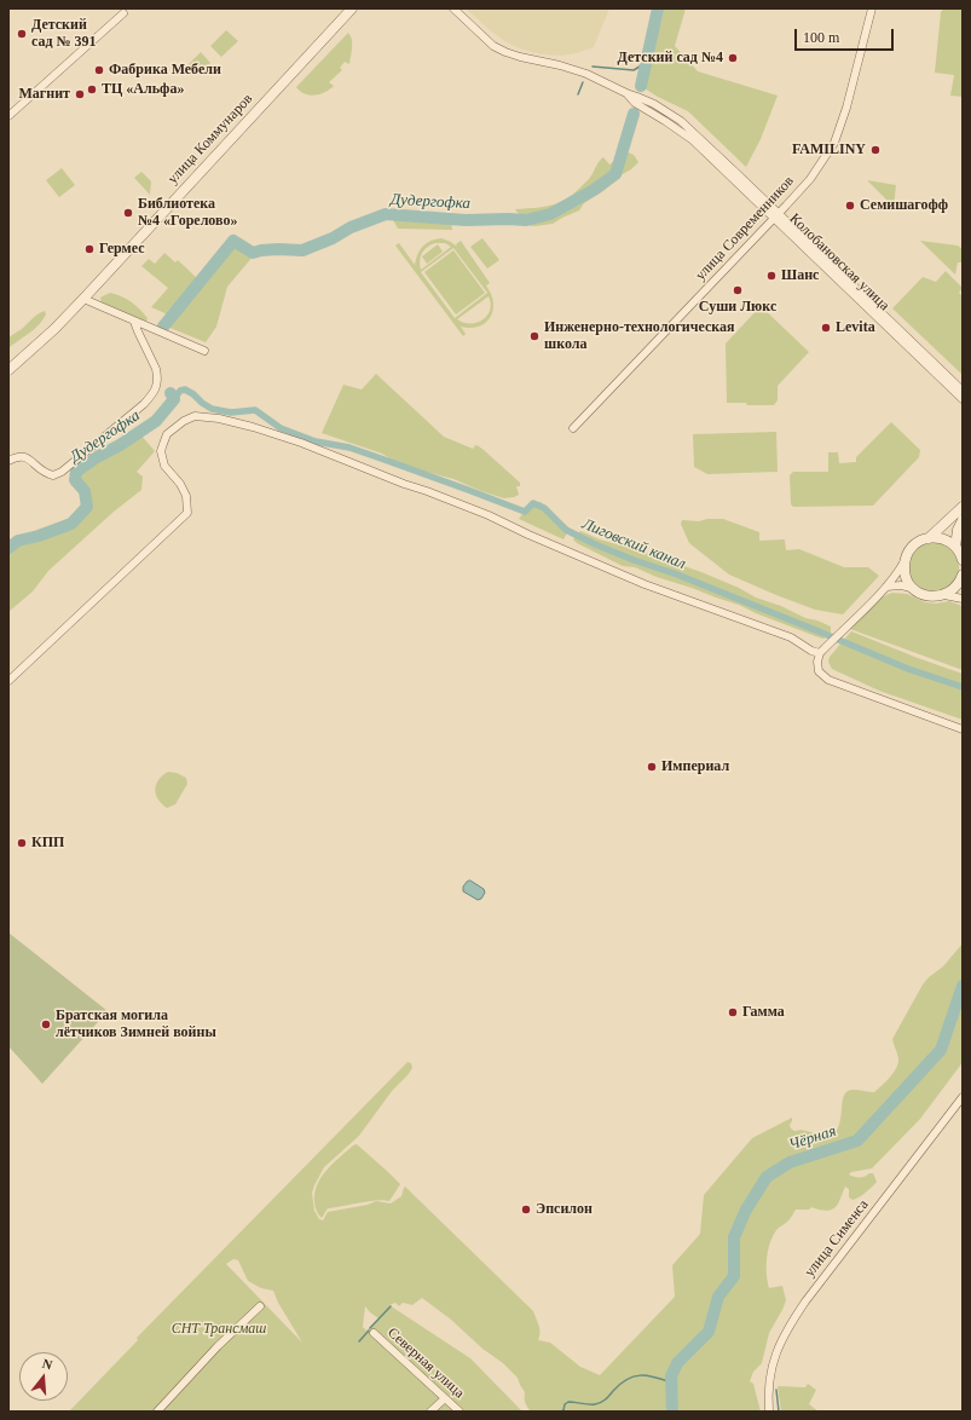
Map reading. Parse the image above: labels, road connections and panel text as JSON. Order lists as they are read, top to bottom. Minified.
{"streets":{"street":["улица Коммунаров","улица Современников","Колобановская улица","улица Сименса","Северная улица"]},"crossings":[["улица Современников","Колобановская улица"]],"water":["Дудергофка","Лиговский канал","Чёрная"],"parks":["СНТ Трансмаш"],"places":["Детский сад № 391","Детский сад №4","Фабрика Мебели","ТЦ «Альфа»","Магнит","FAMILINY","Семишагофф","Библиотека №4 «Горелово»","Гермес","Шанс","Суши Люкс","Levita","Инженерно-технологическая школа","Империал","КПП","Гамма","Братская могила лётчиков Зимней войны","Эпсилон"],"scale_bar":"100 m","north":"top"}
